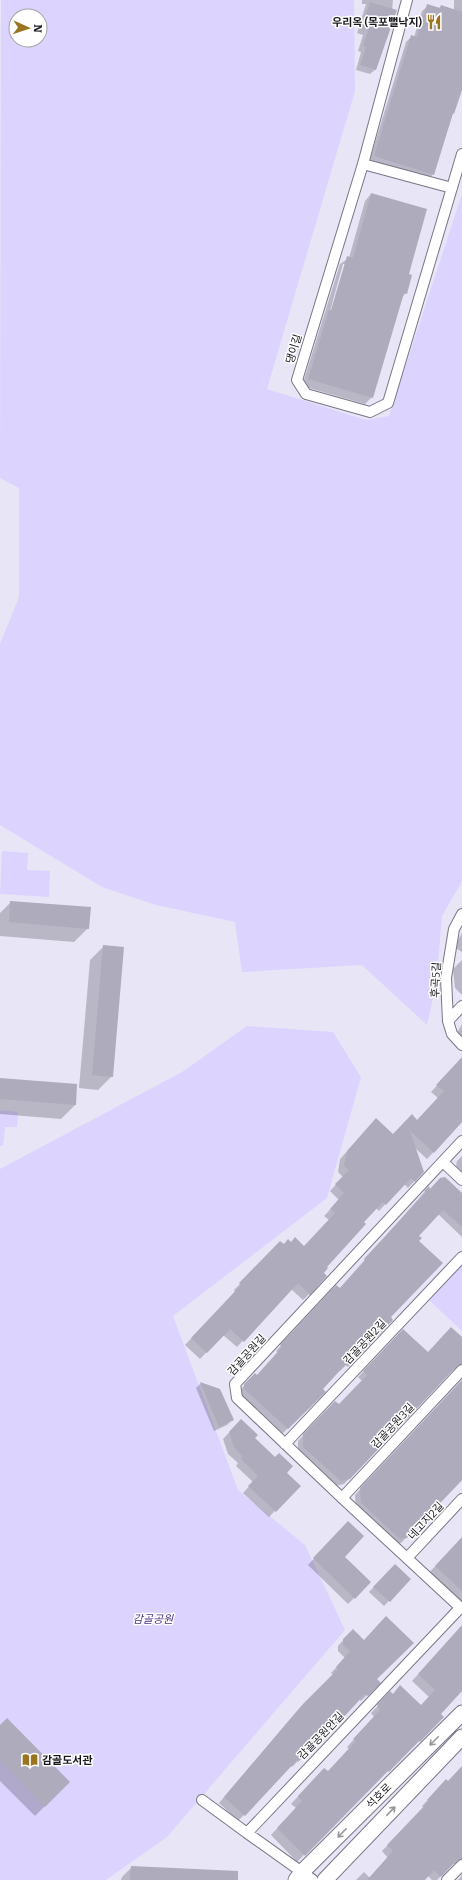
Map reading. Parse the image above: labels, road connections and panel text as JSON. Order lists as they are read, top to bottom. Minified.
{"streets":{"main road":["석호로"],"street":["댕이길","후곡5길","감골공원2길","감골공원길","감골공원3길","네고지2길","감골공원안길"]},"crossings":[["감골공원2길","감골공원길"],["감골공원길","감골공원3길"],["감골공원길","네고지2길"],["감골공원길","감골공원안길"]],"parks":["감골공원"],"places":{"restaurant":["우리옥 (목포뻘낙지)"],"library":["감골도서관"]},"north":"right"}
